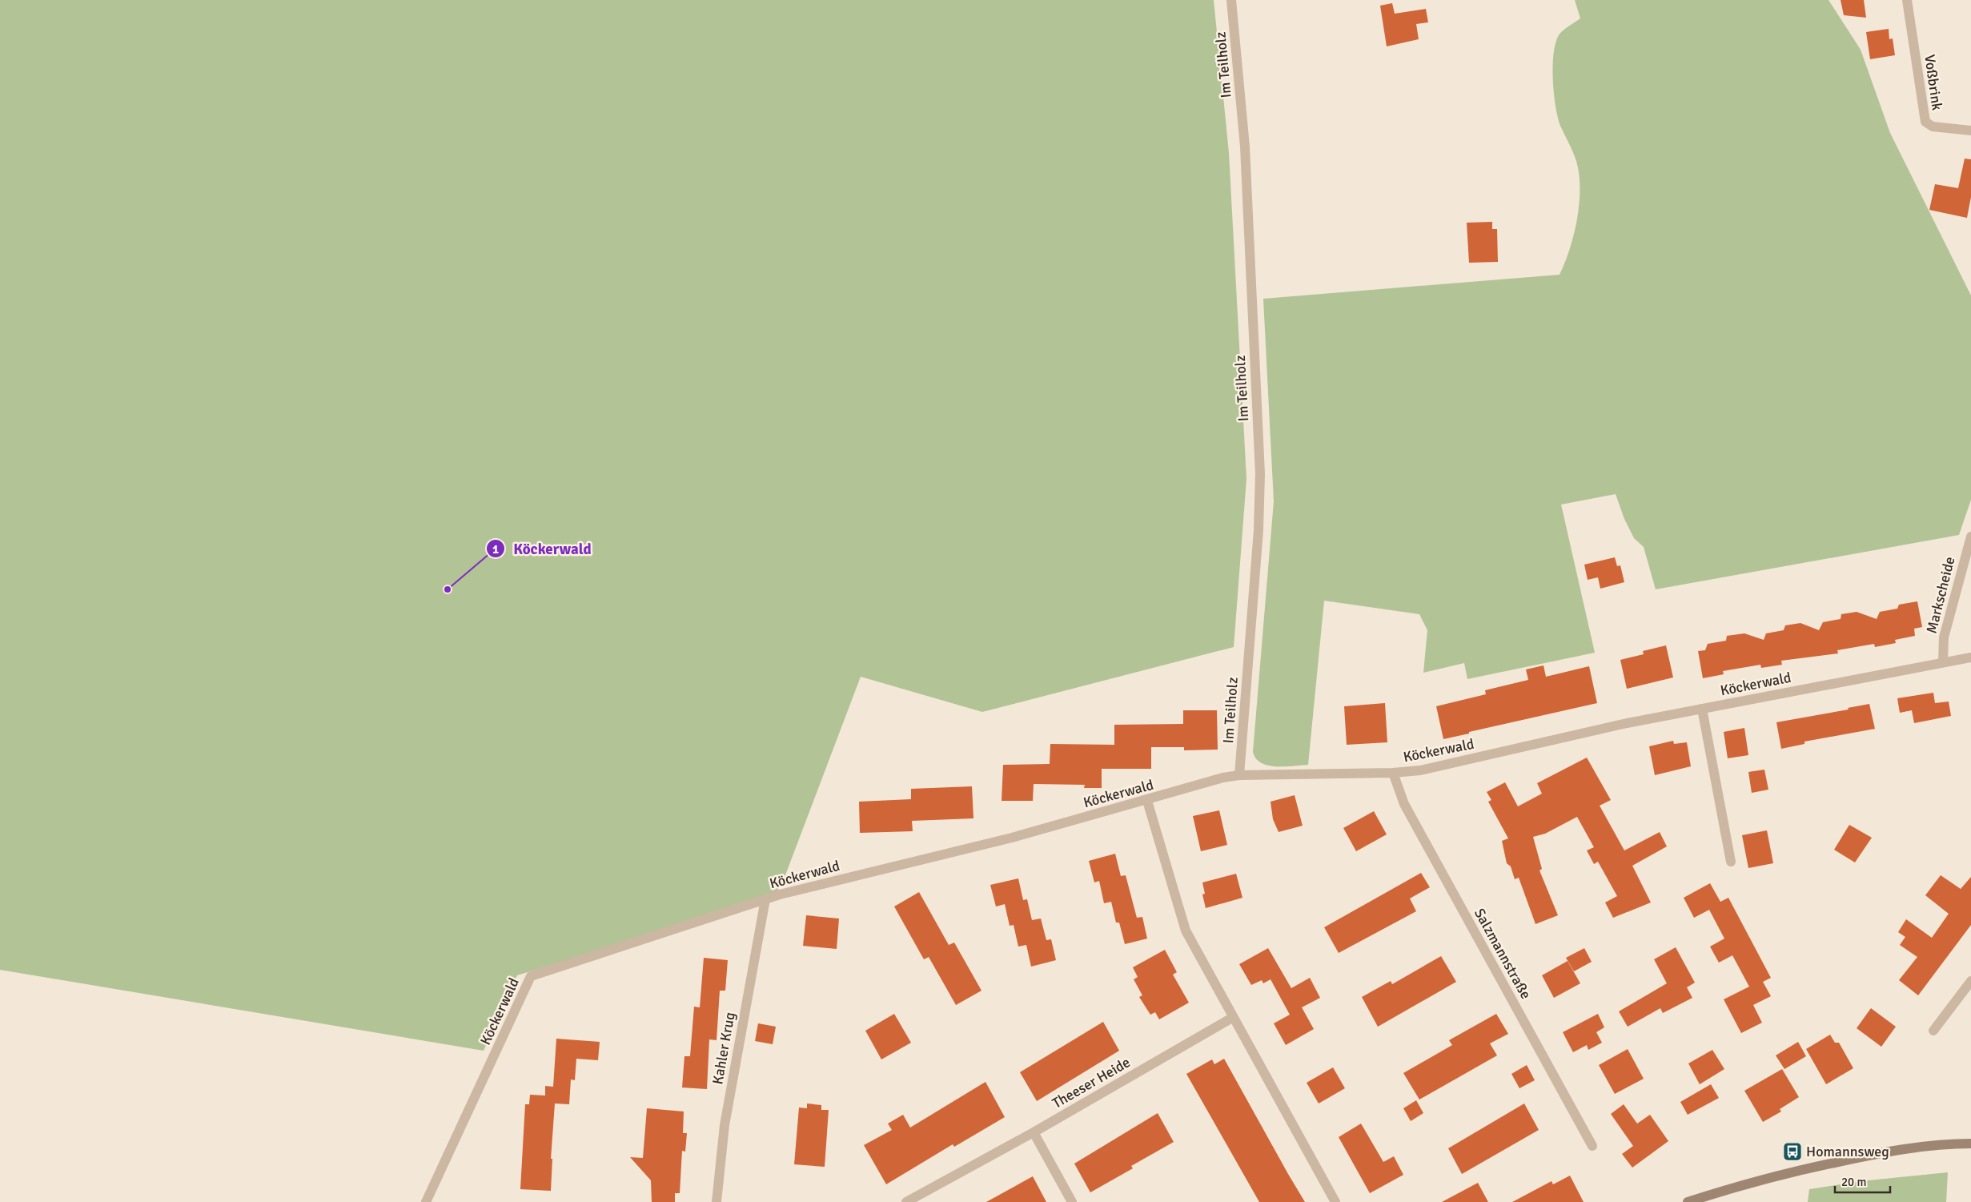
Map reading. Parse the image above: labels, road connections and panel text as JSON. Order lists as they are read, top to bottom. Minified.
{"streets":{"street":["Im Teilholz","Voßbrink","Markscheide","Köckerwald","Salzmannstraße","Kahler Krug","Theeser Heide"]},"crossings":[["Im Teilholz","Köckerwald"],["Markscheide","Köckerwald"],["Köckerwald","Salzmannstraße"],["Köckerwald","Kahler Krug"]],"places":{"other":["Köckerwald"],"bus stop":["Homannsweg"]},"scale_bar":"20 m"}
